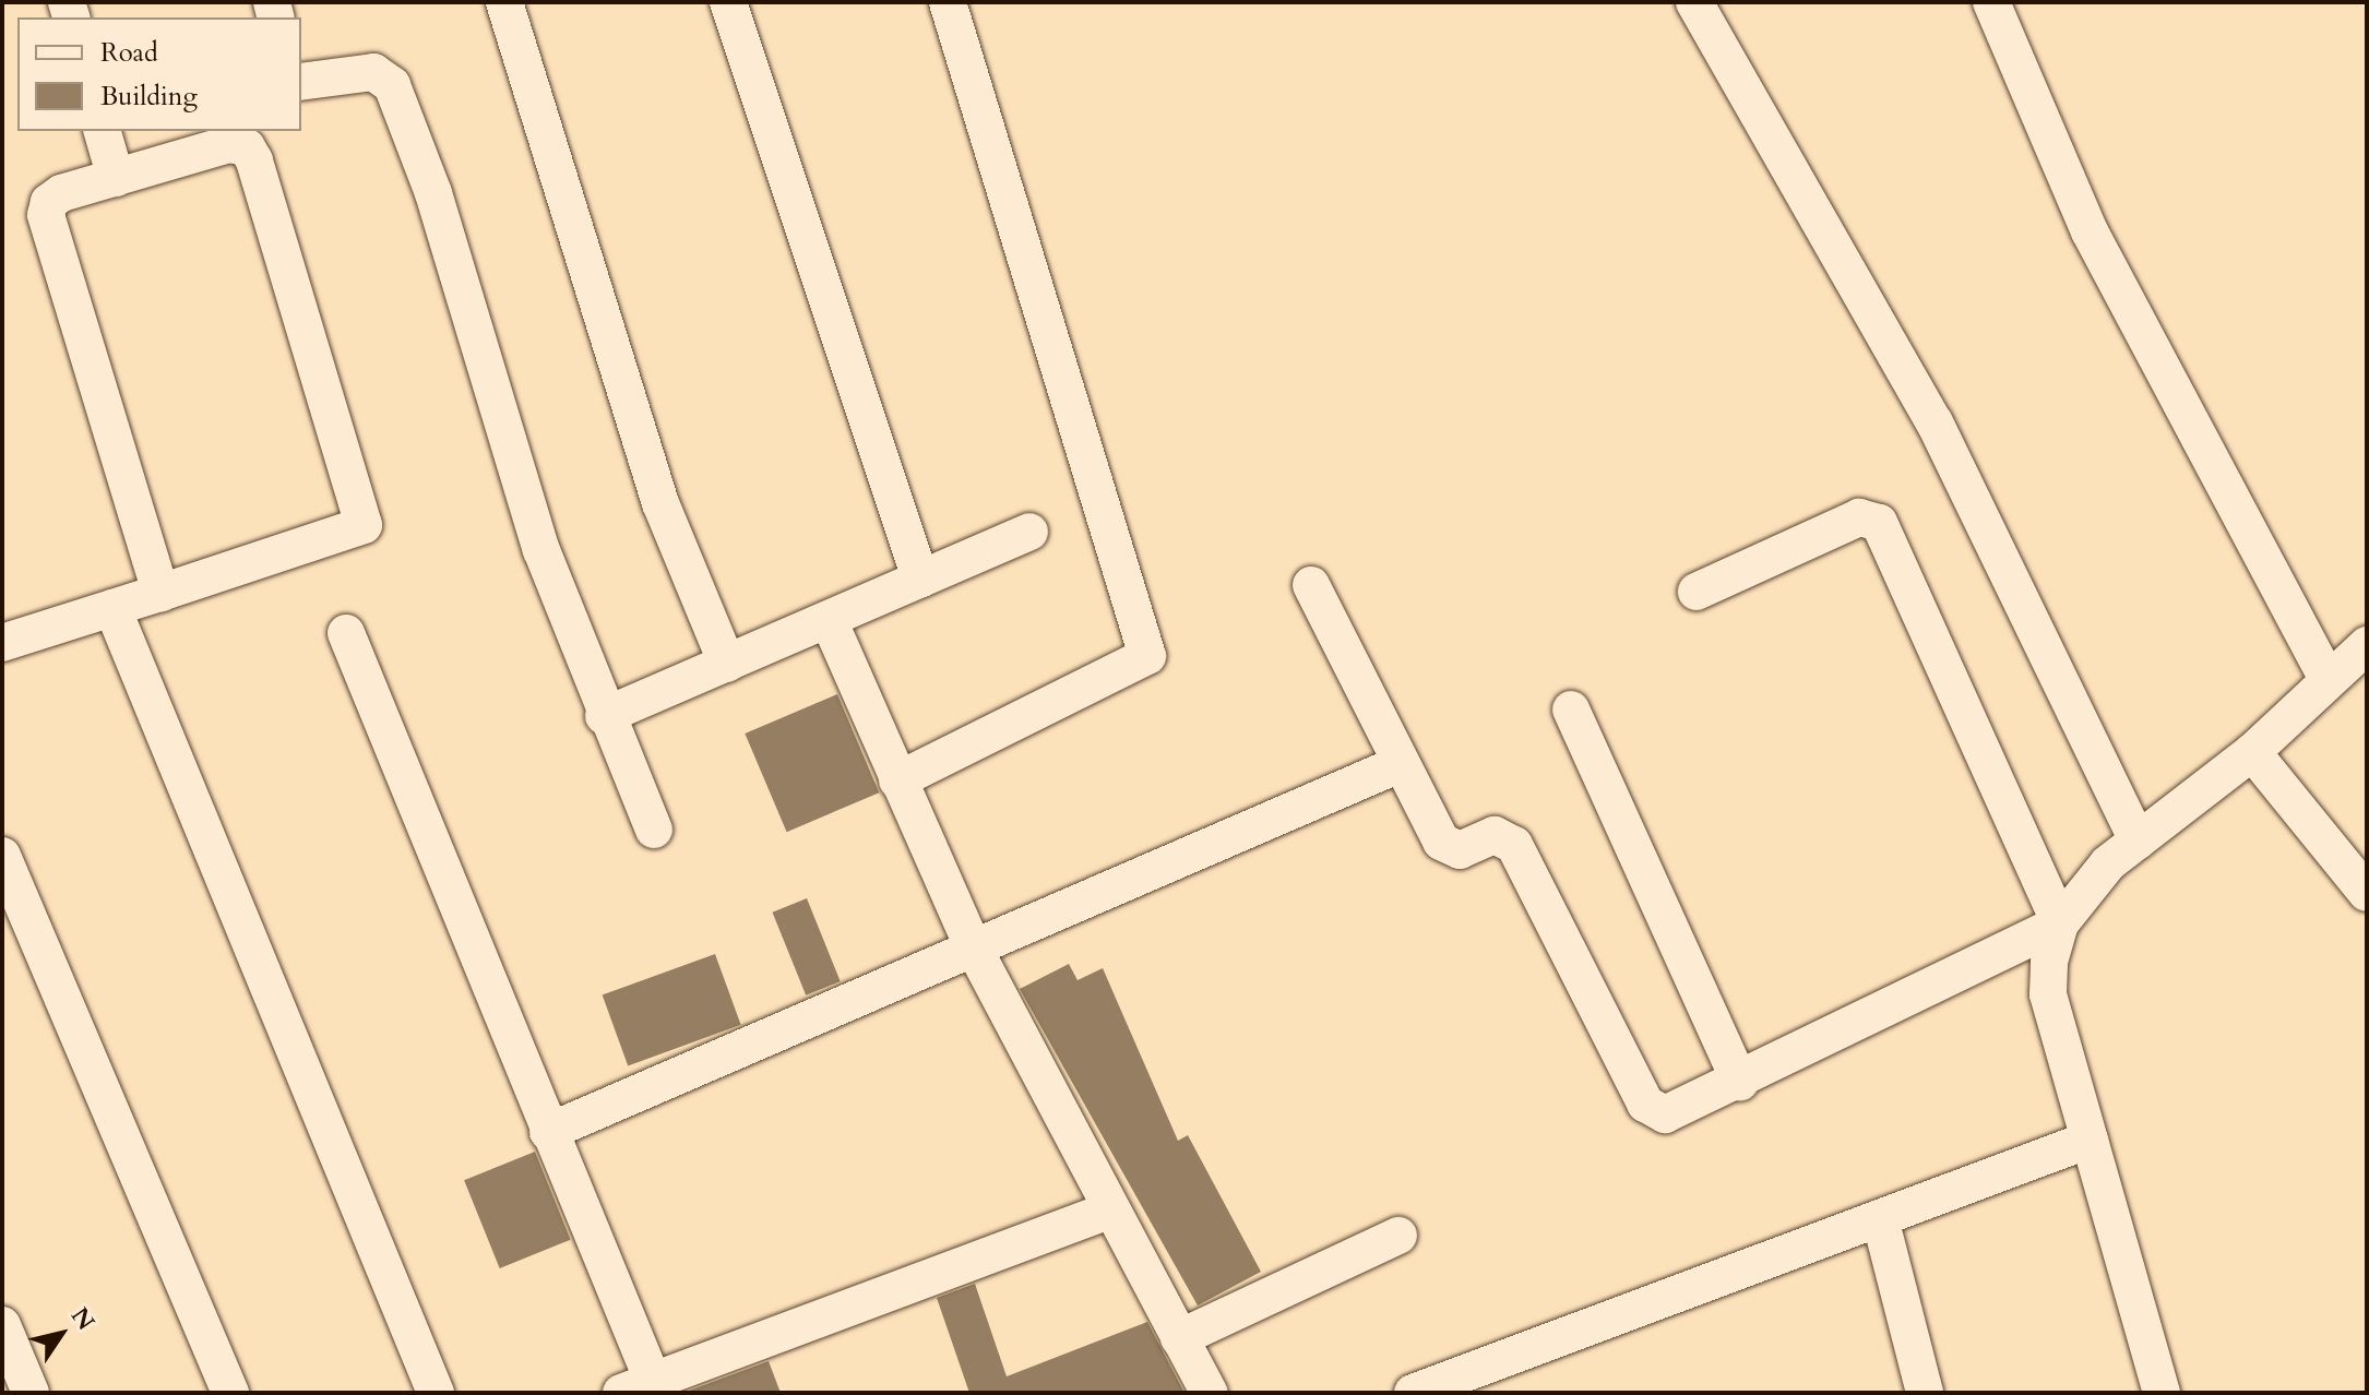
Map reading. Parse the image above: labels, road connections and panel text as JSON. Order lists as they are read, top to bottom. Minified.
{"legend":["Road","Building"],"north":"top right"}
